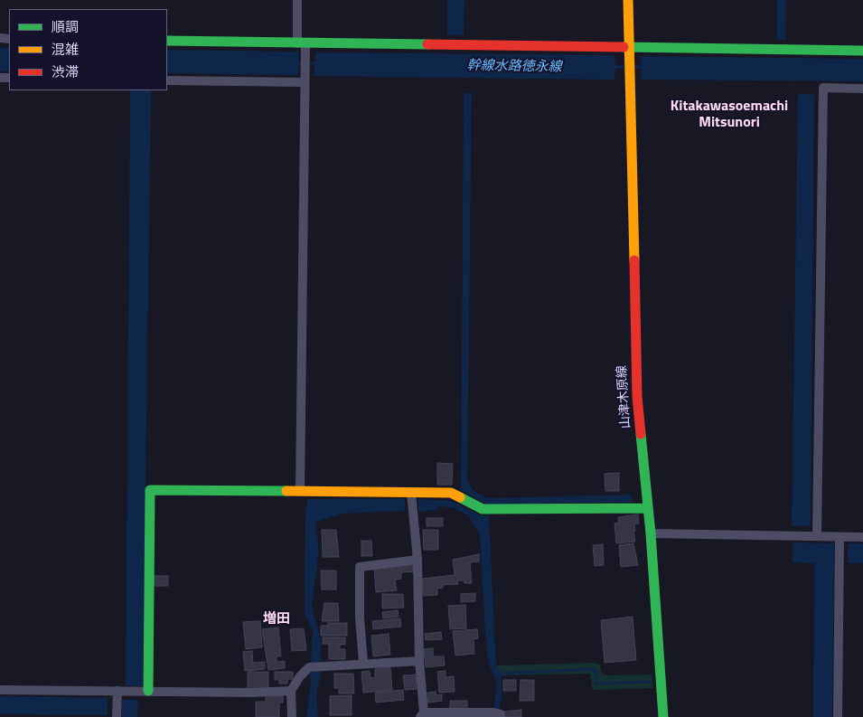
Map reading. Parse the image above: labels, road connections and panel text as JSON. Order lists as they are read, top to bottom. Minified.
{"streets":{"street":["山津木原線"]},"districts":["Kitakawasoemachi Mitsunori","増田"],"water":["幹線水路徳永線"],"legend":["順調","混雑","渋滞"]}
